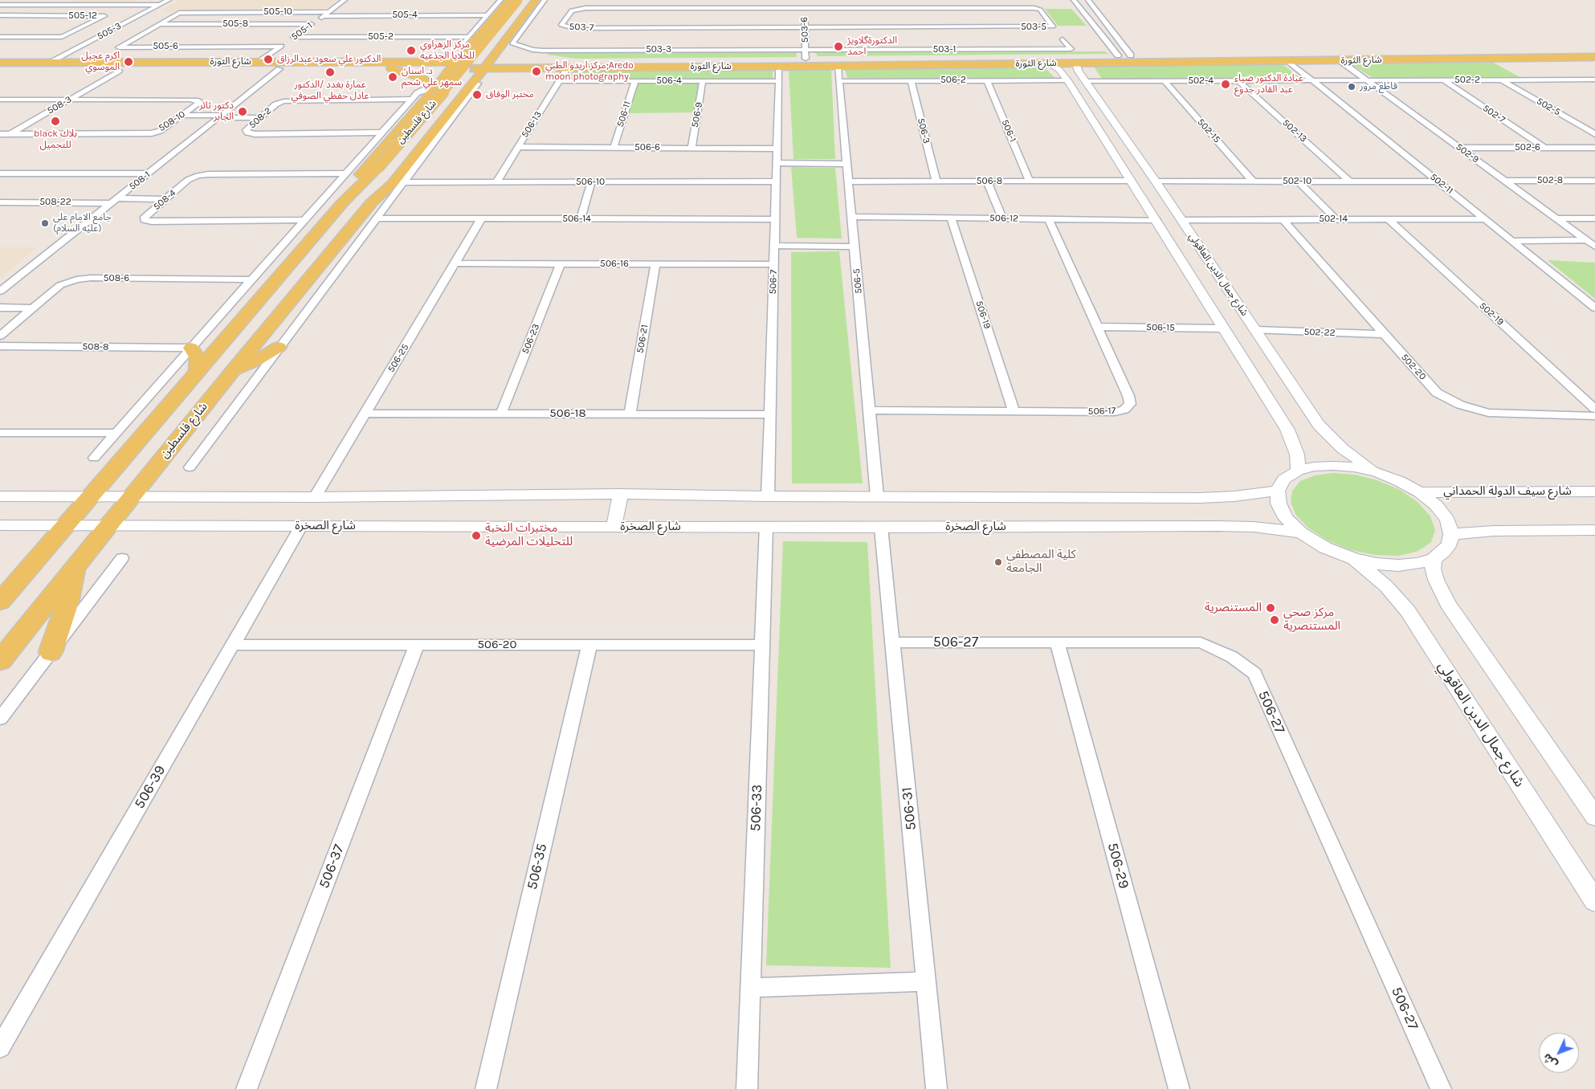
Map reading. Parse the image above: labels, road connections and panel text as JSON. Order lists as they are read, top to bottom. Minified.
{"streets":{"main road":["شارع الثورة","شارع فلسطين"],"street":["505-10","505-4","505-12","505-8","503-7","503-5","503-6","505-3","505-1","505-2","505-6","503-3","503-1","506-2","502-2","506-4","502-4","508-3","502-5","506-11","502-7","506-9","508-2","508-10","506-13","506-3","506-1","502-15","502-13","506-6","502-6","502-9","508-1","502-8","506-8","502-10","506-10","502-11","508-4","508-22","506-12","506-14","502-14","506-16","شارع جمال الدين العاقولي","508-6","506-5","506-7","502-19","506-19","506-15","502-22","506-23","506-21","508-8","506-25","502-20","506-17","506-18","شارع سيف الدولة الحمداني","شارع الصخرة","506-27","506-20","506-39","506-33","506-31","506-29","506-37","506-35"]},"crossings":[["505-10","505-4"],["505-10","505-1"],["505-10","505-6"],["505-4","505-1"],["505-8","505-1"],["505-8","505-6"],["503-7","503-5"],["503-7","503-6"],["503-5","503-6"],["503-6","503-3"],["503-6","503-1"],["503-6","شارع الثورة"],["505-3","شارع الثورة"],["505-1","505-2"],["505-1","505-6"],["505-1","شارع الثورة"],["505-2","شارع فلسطين"],["503-3","503-1"],["503-3","شارع الثورة"],["503-1","شارع الثورة"],["شارع الثورة","508-3"],["شارع الثورة","شارع فلسطين"],["شارع الثورة","506-13"],["شارع الثورة","502-9"],["شارع الثورة","508-1"],["شارع الثورة","502-11"],["شارع الثورة","شارع جمال الدين العاقولي"],["شارع الثورة","506-5"],["شارع الثورة","506-7"],["506-2","506-3"],["506-2","506-1"],["506-2","شارع جمال الدين العاقولي"],["506-2","506-5"],["502-2","502-4"],["502-2","502-5"],["502-2","502-7"],["502-2","502-9"],["506-4","506-11"],["506-4","506-9"],["506-4","506-13"],["506-4","506-7"],["502-4","502-15"],["502-4","502-13"],["502-4","502-11"],["502-4","شارع جمال الدين العاقولي"],["508-3","508-10"],["506-11","506-6"],["502-7","502-6"],["506-9","506-6"],["شارع فلسطين","506-14"],["شارع فلسطين","شارع الصخرة"],["506-13","506-6"],["506-13","506-10"],["506-3","506-8"],["506-1","506-8"],["502-15","502-10"],["502-13","502-10"],["506-6","506-7"],["502-6","502-9"],["502-9","502-8"],["508-1","508-22"],["506-8","شارع جمال الدين العاقولي"],["506-8","506-5"],["502-10","502-11"],["502-10","شارع جمال الدين العاقولي"],["506-10","506-7"],["502-11","502-14"],["508-4","508-22"],["506-12","شارع جمال الدين العاقولي"],["506-12","506-5"],["506-12","506-19"],["506-12","506-17"],["506-14","506-7"],["506-14","506-25"],["502-14","شارع جمال الدين العاقولي"],["502-14","502-19"],["502-14","502-20"],["506-16","506-7"],["506-16","506-23"],["506-16","506-21"],["506-16","506-25"],["شارع جمال الدين العاقولي","506-15"],["شارع جمال الدين العاقولي","502-22"],["506-5","506-17"],["506-7","506-18"],["506-19","506-17"],["506-15","506-17"],["502-22","502-20"],["506-23","506-18"],["506-21","506-18"],["506-25","506-18"],["شارع الصخرة","506-39"],["شارع الصخرة","506-33"],["شارع الصخرة","506-31"],["506-27","506-31"],["506-27","506-29"],["506-20","506-39"],["506-20","506-33"],["506-20","506-37"],["506-20","506-35"]],"places":["الدكتورةگلاويژ احمد","مركز الزهراوي للخلايا الجذعيه","الدكتور علي سعود عبدالرزاق","اكرم عجيل الموسوي","مركز اريدو الطبي;Aredo moon photography","عمارة بغدد /الدكتور عادل حفظي الصوفي","د. اسنان سمهر علي شحم","عيادة الدكتور ضياء عبد القادر جدوع","قاطع مرور","مختبر الوفاق","دكتور ثائر الجابر","black بلاك للتجميل","جامع الامام علي (عليه السلام)","مختبرات النخبة للتحليلات المرضية","كلية المصطفى الجامعة","المستنصرية","مركز صحي المستنصرية"],"north":"bottom left"}
